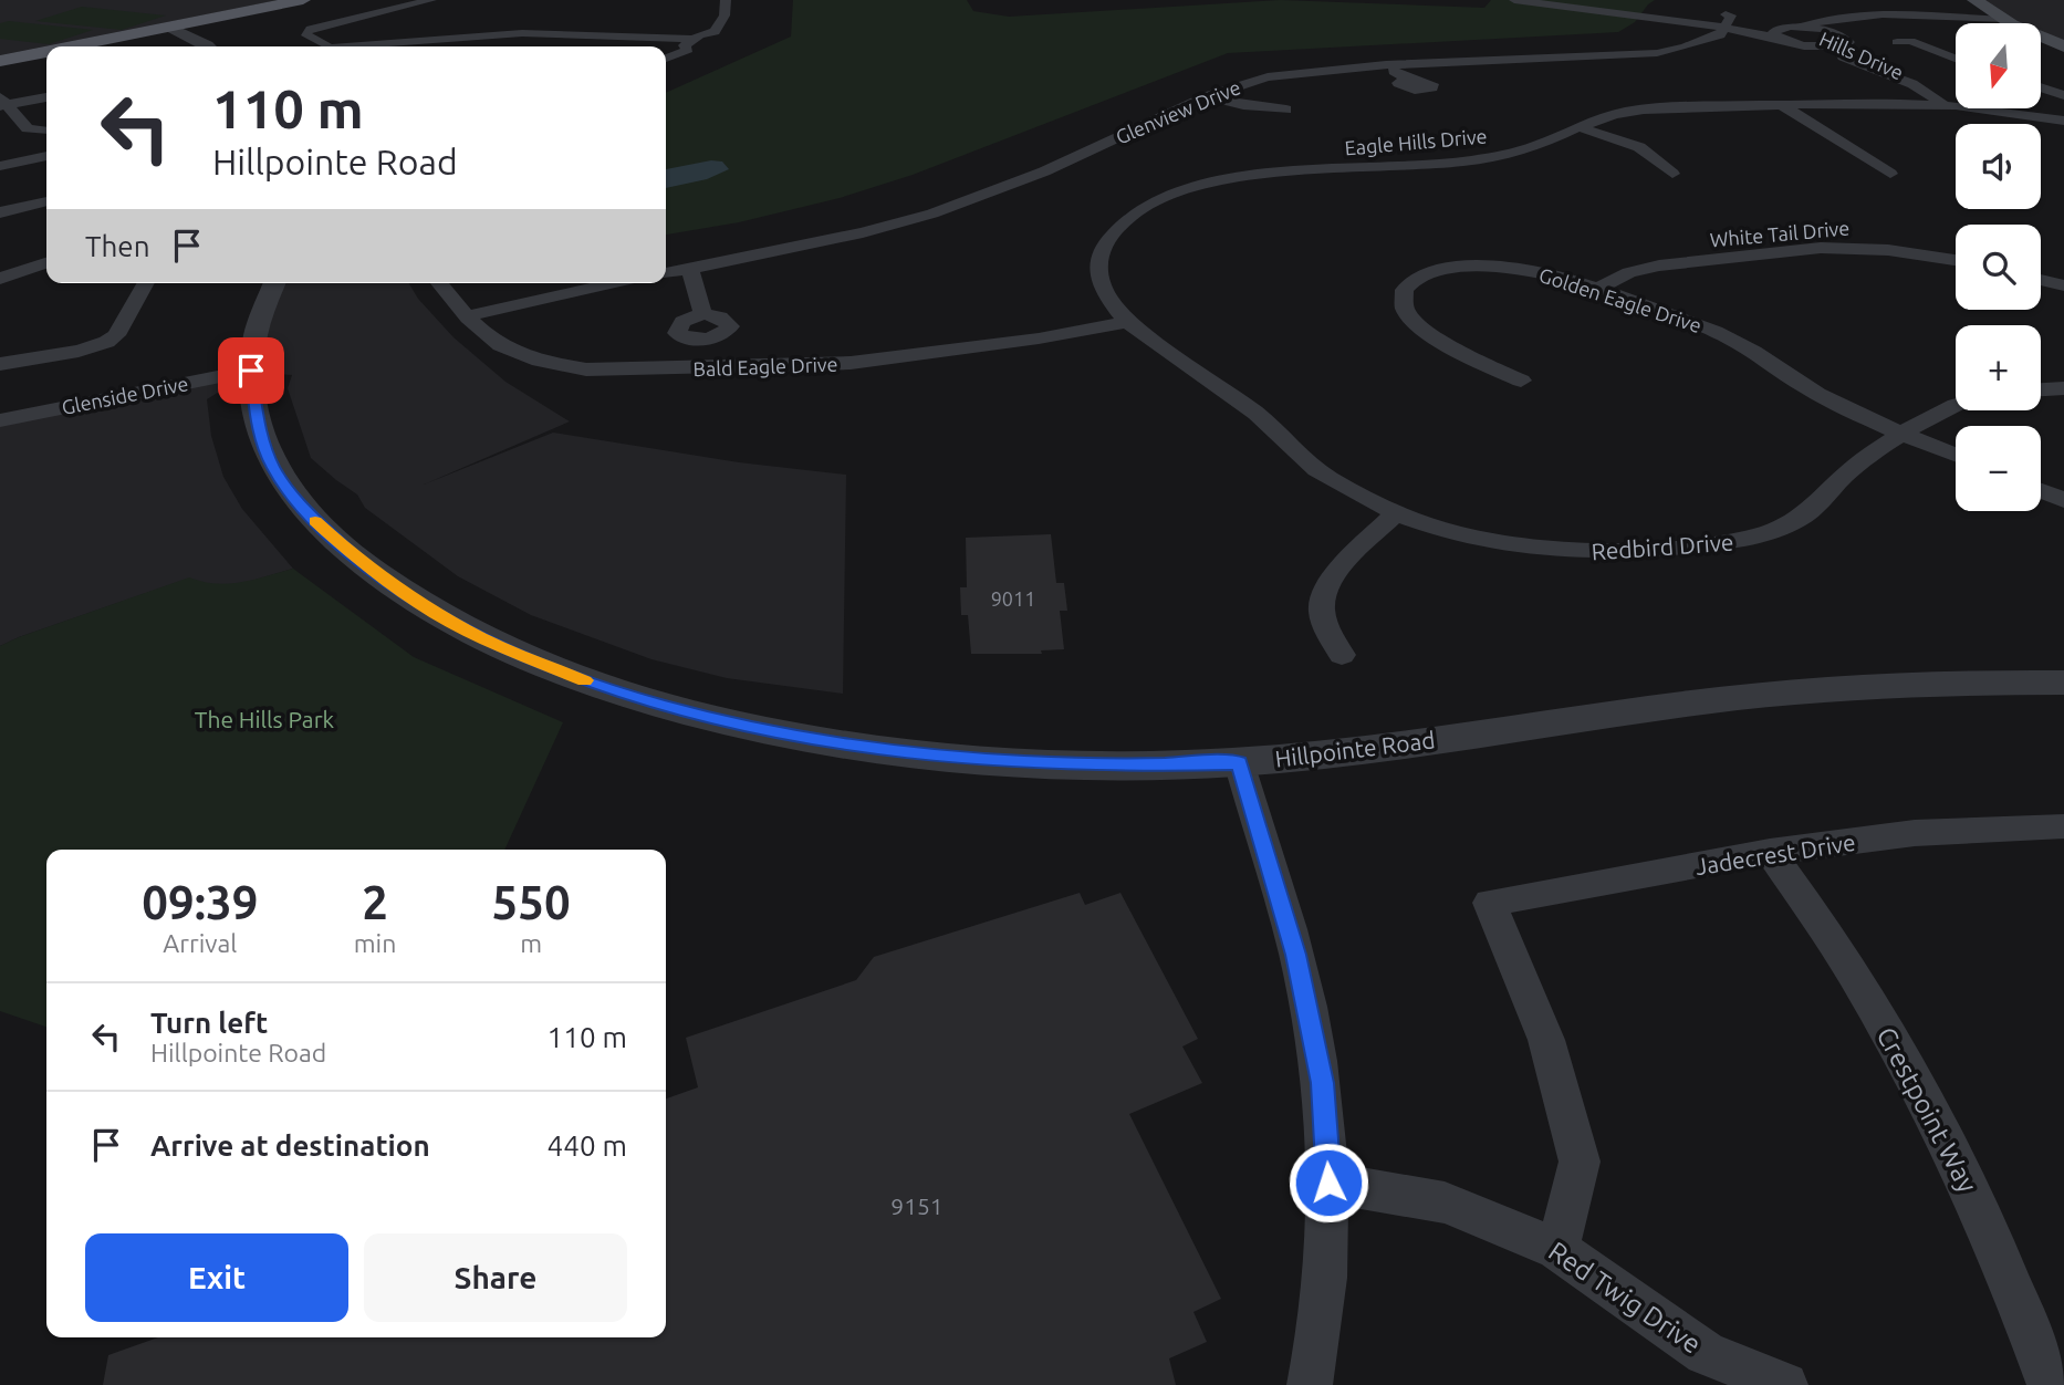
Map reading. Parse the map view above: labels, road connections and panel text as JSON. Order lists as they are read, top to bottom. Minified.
{"streets":{"street":["Hills Drive","Glenview Drive","Eagle Hills Drive","White Tail Drive","Golden Eagle Drive","Bald Eagle Drive","Glenside Drive","Redbird Drive","Hillpointe Road","Jadecrest Drive","Crestpoint Way","Red Twig Drive"]},"crossings":[["Hills Drive","Eagle Hills Drive"],["Eagle Hills Drive","Bald Eagle Drive"],["Eagle Hills Drive","Redbird Drive"],["White Tail Drive","Golden Eagle Drive"],["Golden Eagle Drive","Redbird Drive"],["Bald Eagle Drive","Redbird Drive"],["Glenside Drive","Hillpointe Road"],["Jadecrest Drive","Crestpoint Way"],["Jadecrest Drive","Red Twig Drive"]],"parks":["The Hills Park"],"house_numbers":["9011","9151"],"north":"bottom","page":{"map_buttons":["+","−"],"turn":["110 m","Hillpointe Road"],"then":"Then","eta":["09:39","Arrival","2","min","550","m"],"list":[{"name":"Turn left","note":"Hillpointe Road","value":"110 m"},{"name":"Arrive at destination","value":"440 m"}],"buttons":["Exit","Share"]}}
